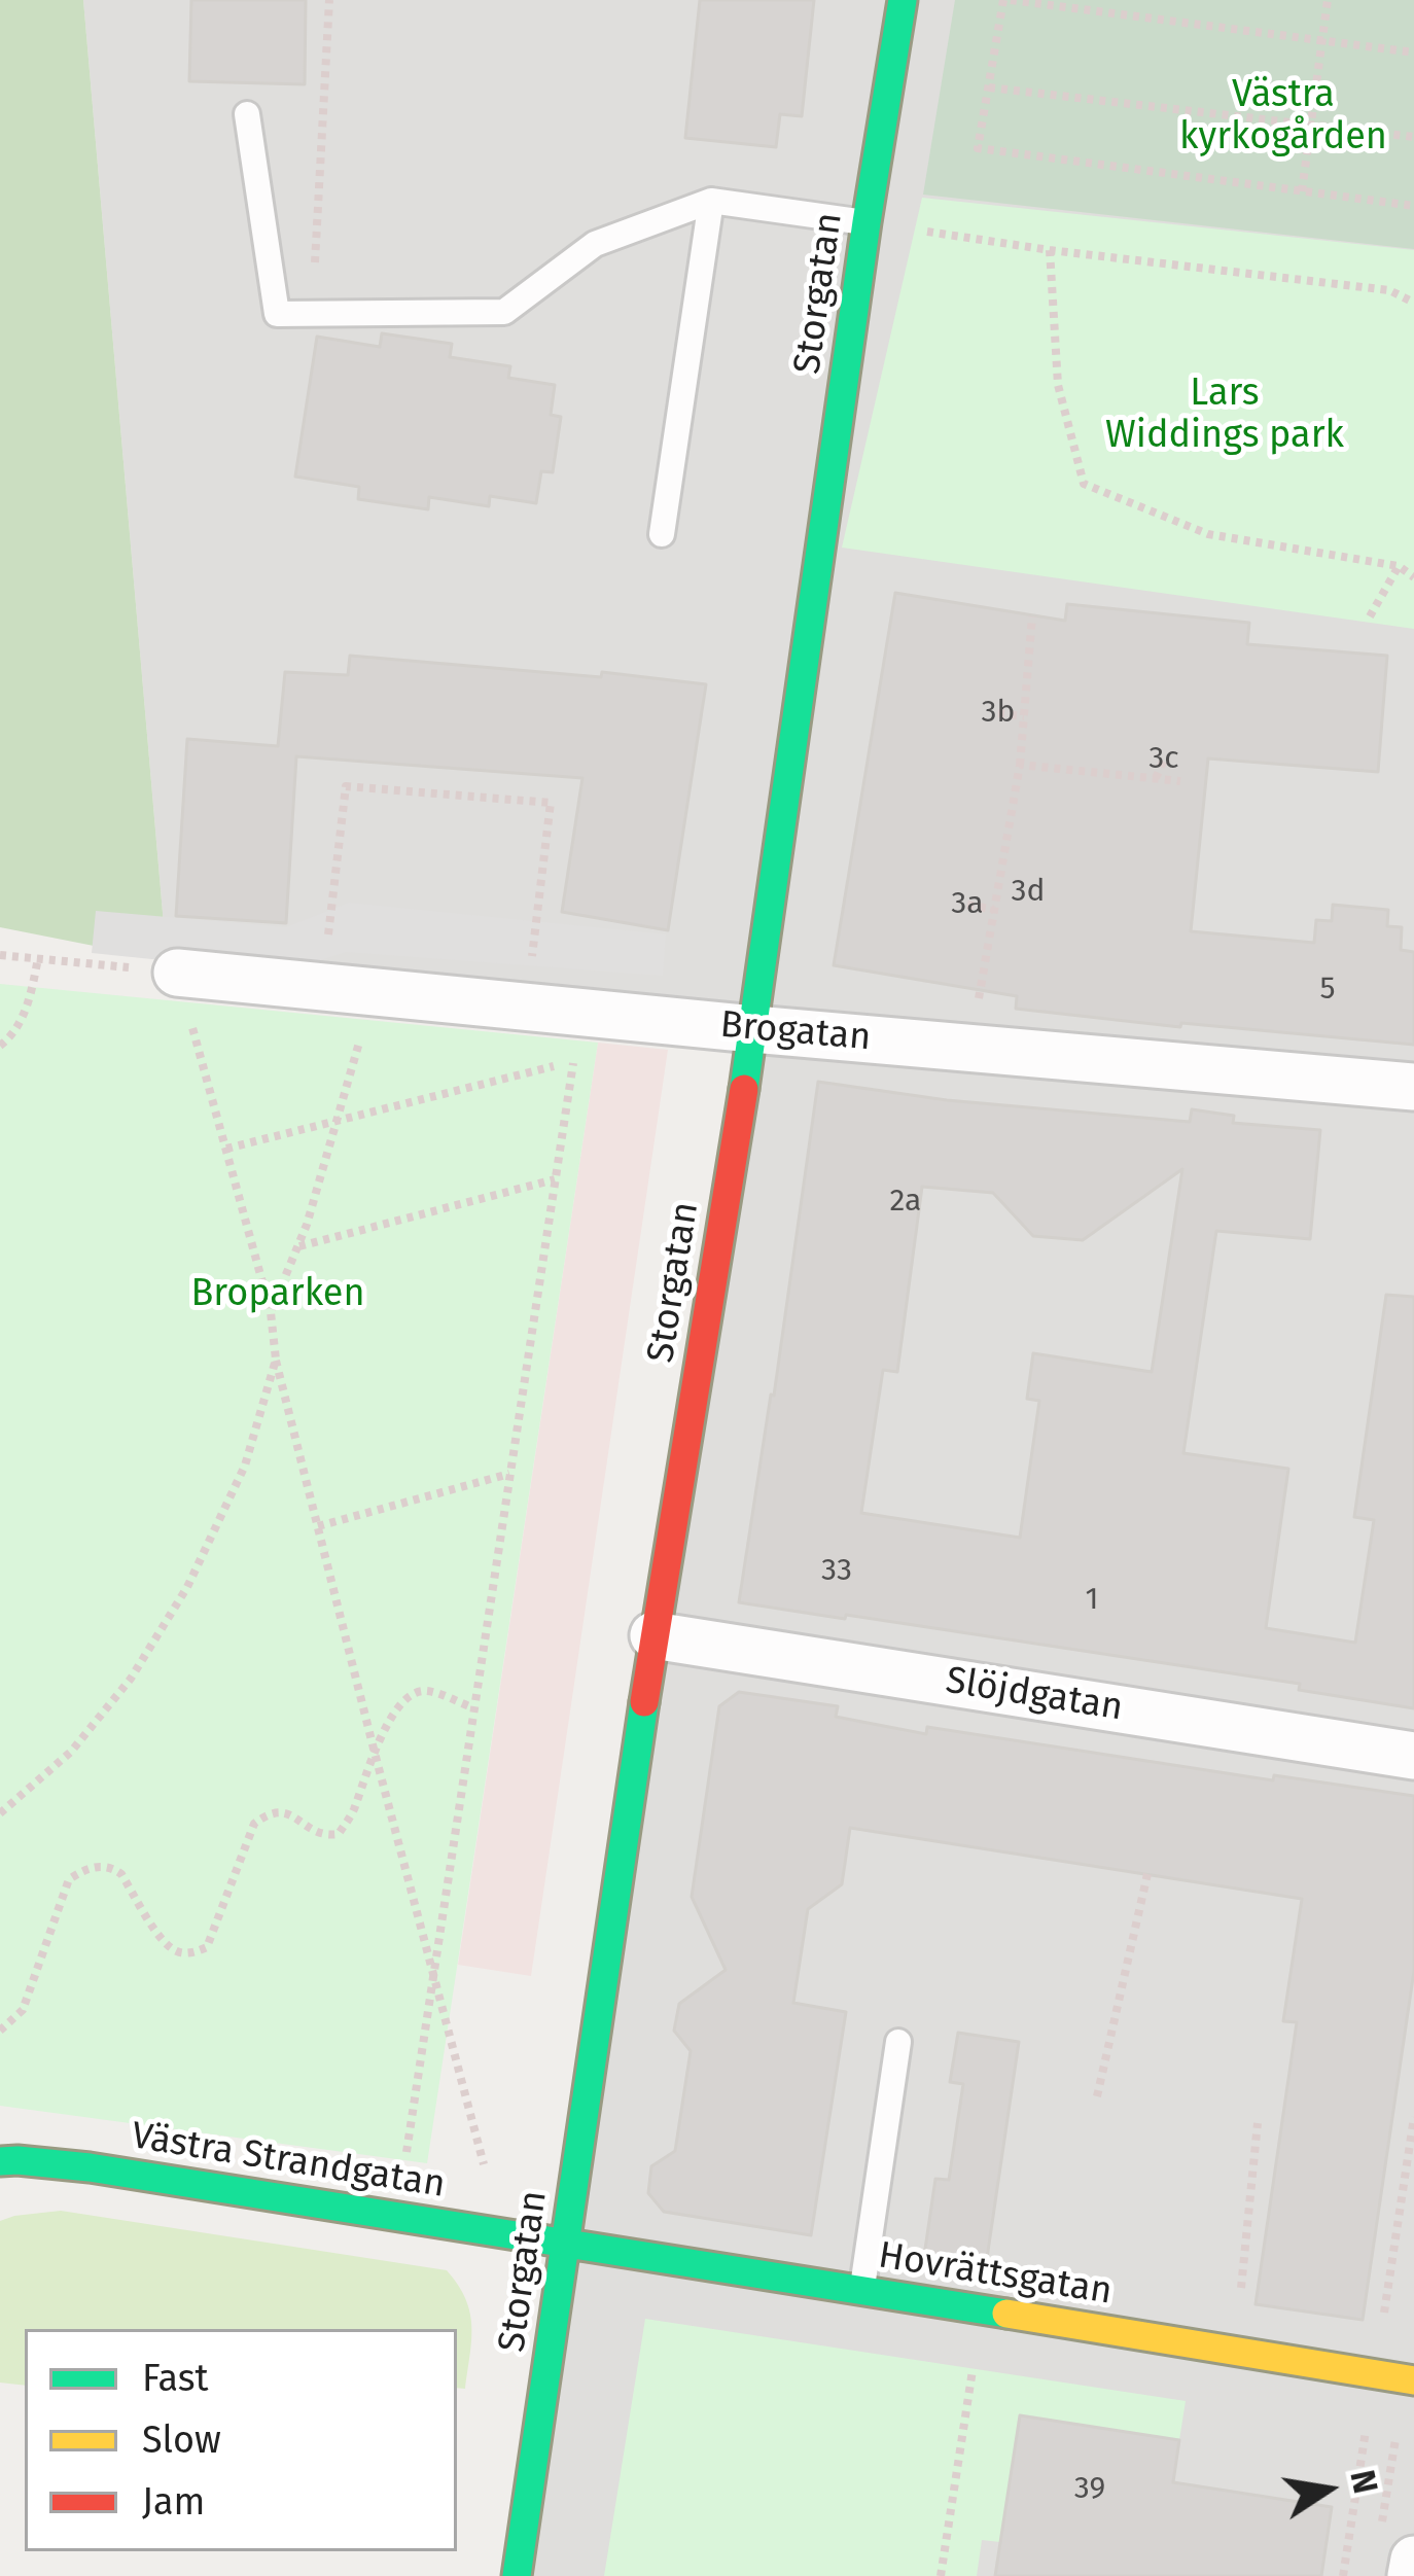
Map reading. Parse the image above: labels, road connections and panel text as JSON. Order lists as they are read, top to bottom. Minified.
{"streets":{"street":["Storgatan","Brogatan","Slöjdgatan","Västra Strandgatan","Hovrättsgatan"]},"crossings":[["Storgatan","Brogatan"],["Storgatan","Slöjdgatan"],["Storgatan","Västra Strandgatan"],["Storgatan","Hovrättsgatan"],["Västra Strandgatan","Hovrättsgatan"]],"parks":["Västra kyrkogården","Lars Widdings park","Broparken"],"house_numbers":["3b","3c","3d","3a","5","2a","33","1","39"],"legend":["Fast","Slow","Jam"],"north":"right"}
